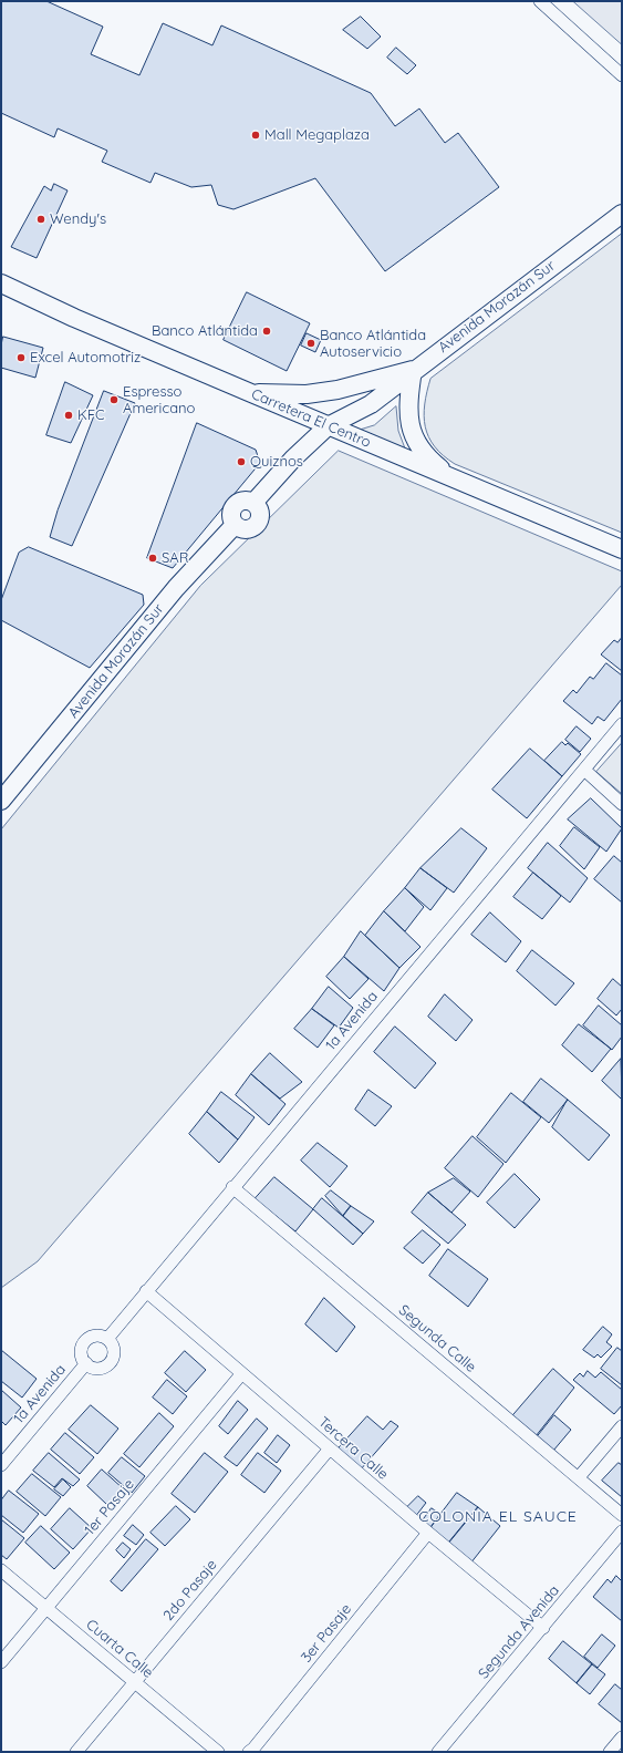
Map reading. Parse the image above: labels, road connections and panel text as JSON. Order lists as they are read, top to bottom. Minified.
{"streets":{"main road":["Avenida Morazán Sur","Carretera El Centro"],"street":["1a Avenida","Segunda Calle","Tercera Calle","1er Pasaje","2do Pasaje","Segunda Avenida","3er Pasaje","Cuarta Calle"]},"crossings":[["Avenida Morazán Sur","Carretera El Centro"],["1a Avenida","Segunda Calle"],["1a Avenida","Tercera Calle"],["Tercera Calle","1er Pasaje"],["Tercera Calle","2do Pasaje"],["Tercera Calle","Segunda Avenida"],["Tercera Calle","3er Pasaje"],["1er Pasaje","Cuarta Calle"],["2do Pasaje","Cuarta Calle"]],"districts":["COLONIA EL SAUCE"],"places":["Mall Megaplaza","Wendy's","Banco Atlántida","Banco Atlántida Autoservicio","Excel Automotriz","Espresso Americano","KFC","Quiznos","SAR"]}
